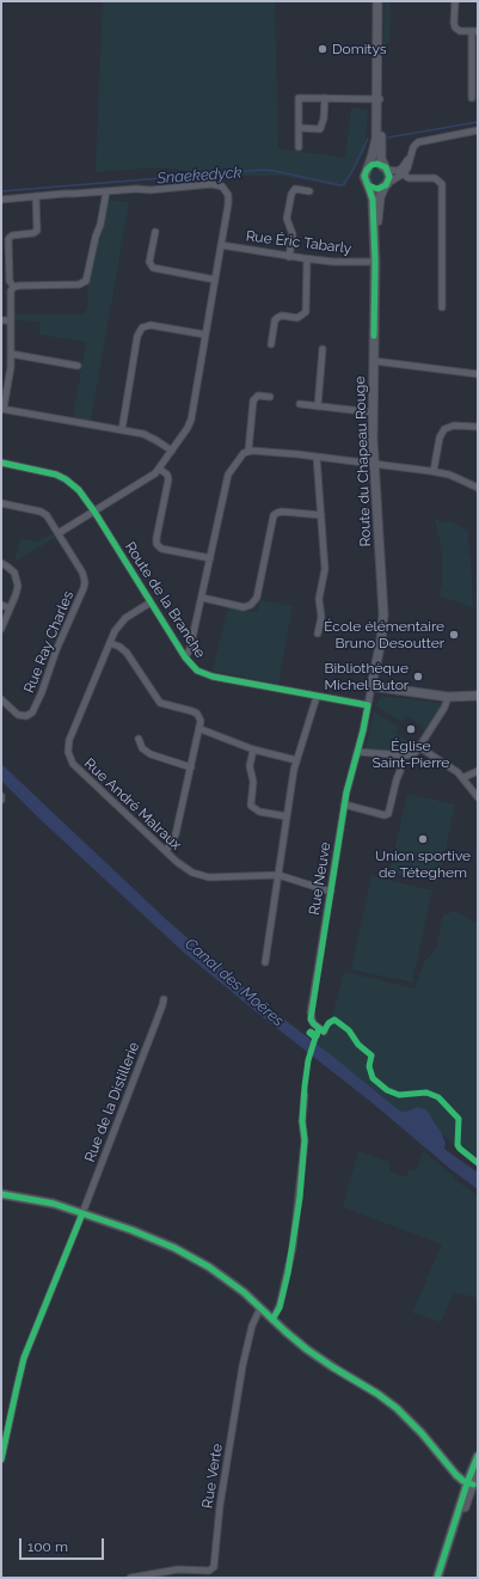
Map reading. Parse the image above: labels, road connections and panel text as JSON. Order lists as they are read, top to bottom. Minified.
{"streets":{"street":["Rue Éric Tabarly","Route du Chapeau Rouge","Route de la Branche","Rue Ray Charles","Rue André Malraux","Rue Neuve","Rue de la Distillerie","Rue Verte"]},"crossings":[["Rue Éric Tabarly","Route du Chapeau Rouge"],["Route du Chapeau Rouge","Rue Neuve"],["Route de la Branche","Rue André Malraux"],["Route de la Branche","Rue Neuve"],["Rue André Malraux","Rue Neuve"]],"water":["Snaekedyck","Canal des Moëres"],"places":["Domitys","École élémentaire Bruno Desoutter","Bibliothèque Michel Butor","Église Saint-Pierre","Union sportive de Téteghem"],"scale_bar":"100 m"}
